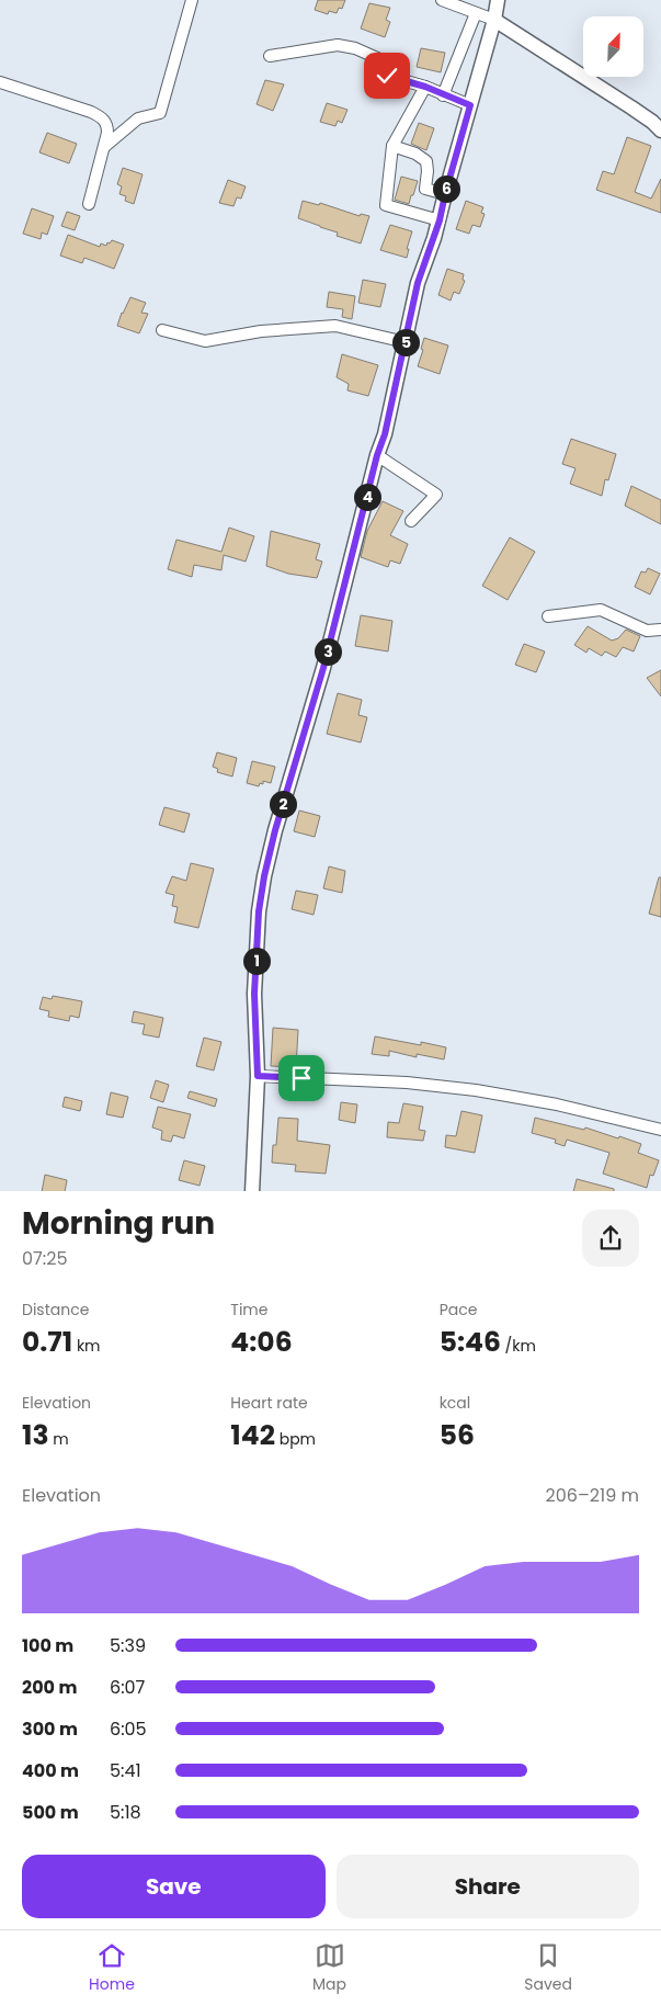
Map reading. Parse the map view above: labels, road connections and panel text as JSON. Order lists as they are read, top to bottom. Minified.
{"north":"top right","page":{"pins":["6","5","4","3","2","1"],"heading":["Morning run","07:25"],"stats":[["Distance","0.71 km"],["Time","4:06"],["Pace","5:46 /km"],["Elevation","13 m"],["Heart rate","142 bpm"],["kcal","56"]],"chart":["Elevation","206–219 m"],"list":[{"name":"100 m","note":"5:39"},{"name":"200 m","note":"6:07"},{"name":"300 m","note":"6:05"},{"name":"400 m","note":"5:41"},{"name":"500 m","note":"5:18"}],"buttons":["Save","Share"],"tabs":["Home","Map","Saved"]}}
